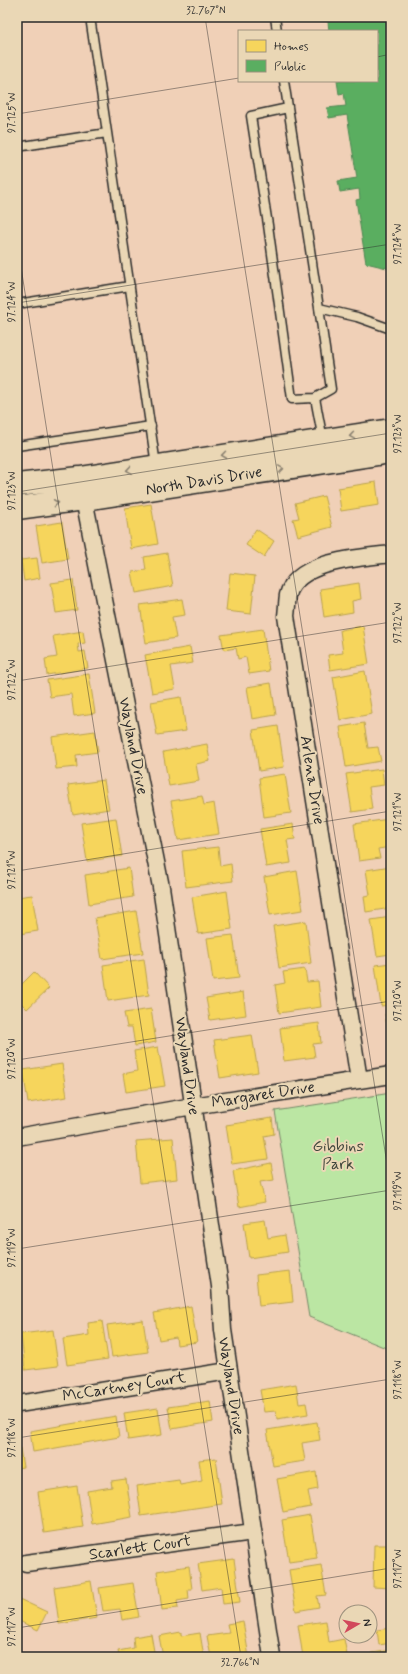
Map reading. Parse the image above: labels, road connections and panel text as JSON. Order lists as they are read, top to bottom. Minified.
{"streets":{"street":["North Davis Drive","Wayland Drive","Arlena Drive","Margaret Drive","McCartney Court","Scarlett Court"]},"crossings":[["North Davis Drive","Wayland Drive"],["Wayland Drive","Margaret Drive"],["Wayland Drive","McCartney Court"],["Wayland Drive","Scarlett Court"],["Arlena Drive","Margaret Drive"]],"parks":["Gibbins Park"],"legend":["Homes","Public"],"north":"right","coordinates":["32.767°N","97.125°W","97.124°W","97.123°W","97.122°W","97.121°W","97.120°W","97.119°W","97.118°W","97.117°W","32.766°N"]}
